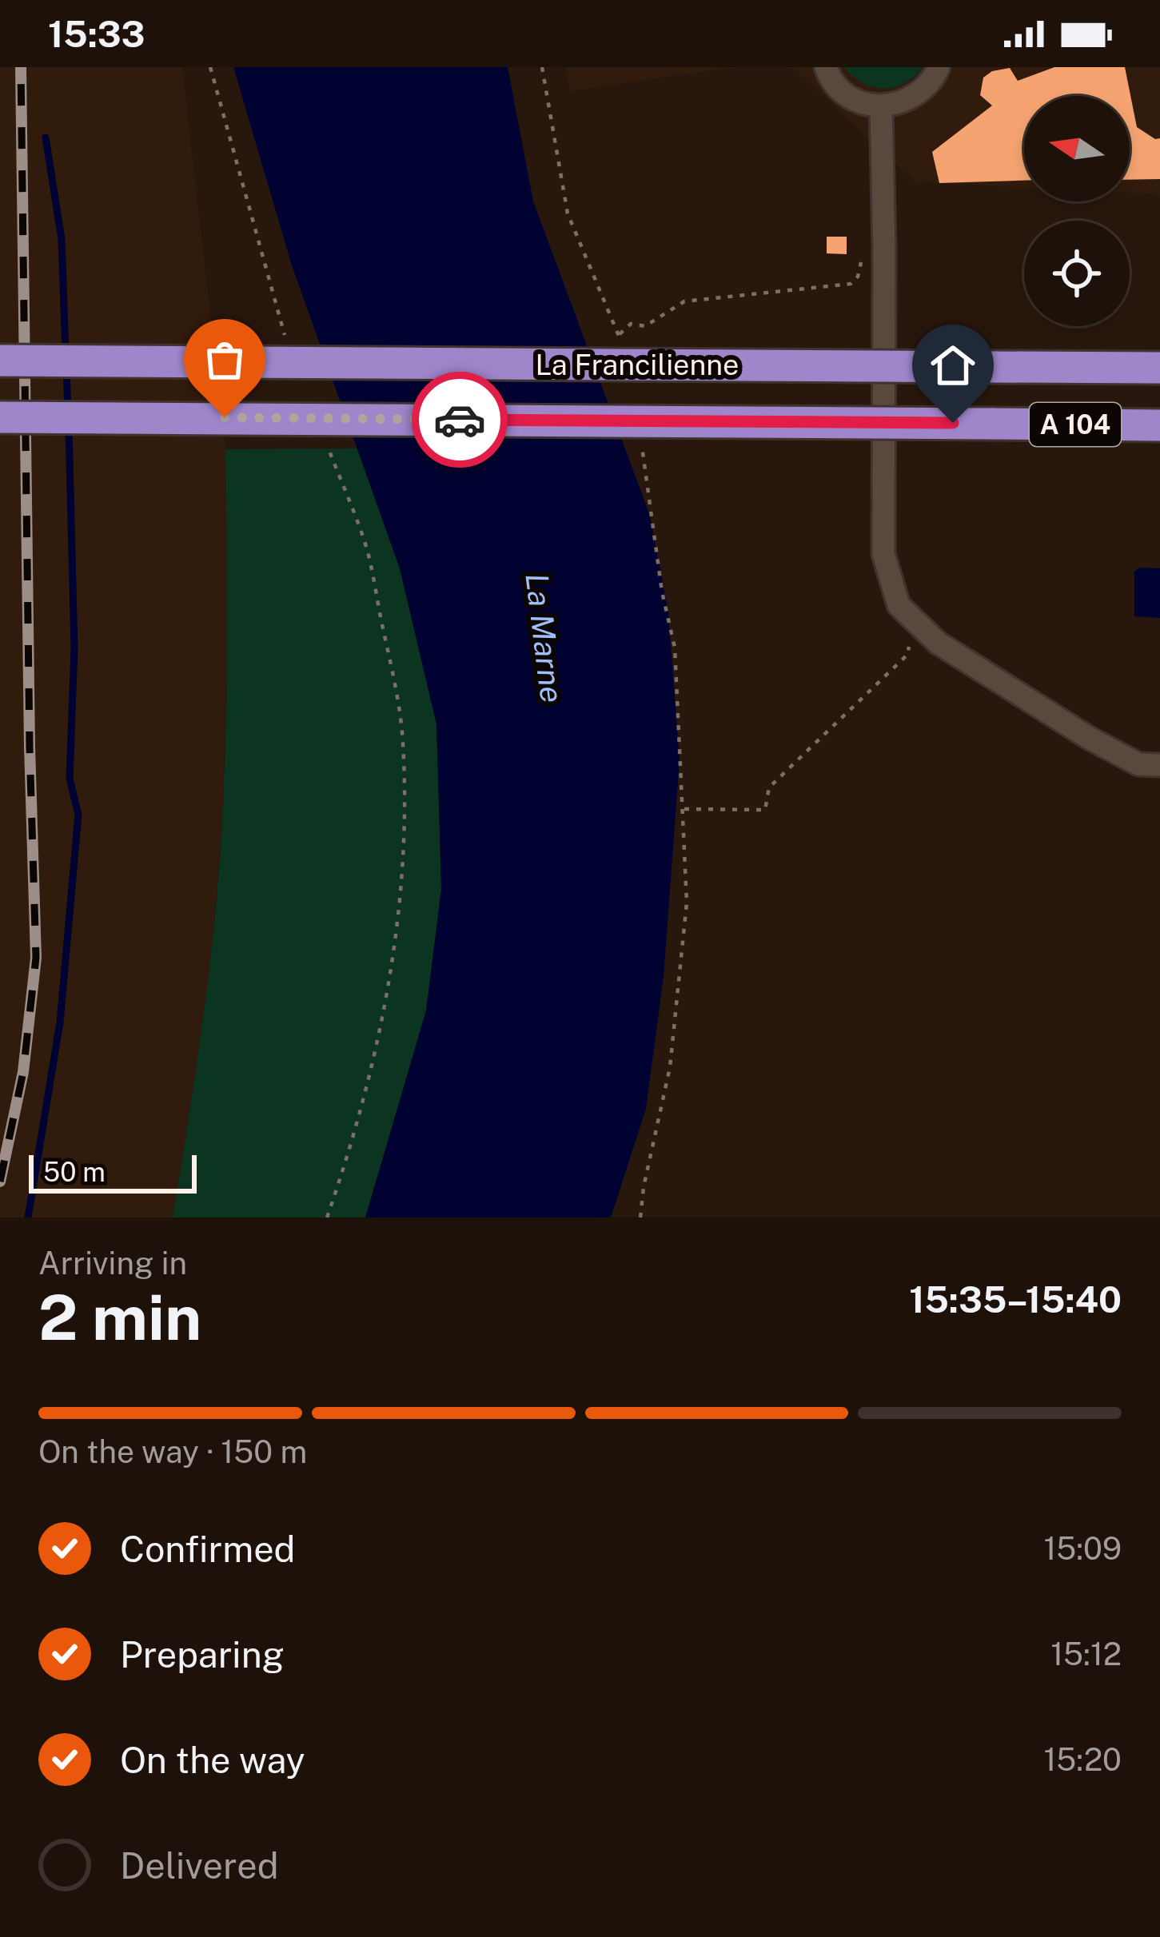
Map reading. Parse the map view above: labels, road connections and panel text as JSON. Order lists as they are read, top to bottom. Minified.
{"streets":{"highway":["La Francilienne","A 104"]},"water":["La Marne"],"scale_bar":"50 m","north":"left","page":{"status":"15:33","scale":"50 m","heading":["2 min","Arriving in","15:35–15:40"],"bar":"On the way · 150 m","list":[["Confirmed","15:09"],["Preparing","15:12"],["On the way","15:20"],"Delivered"]}}
